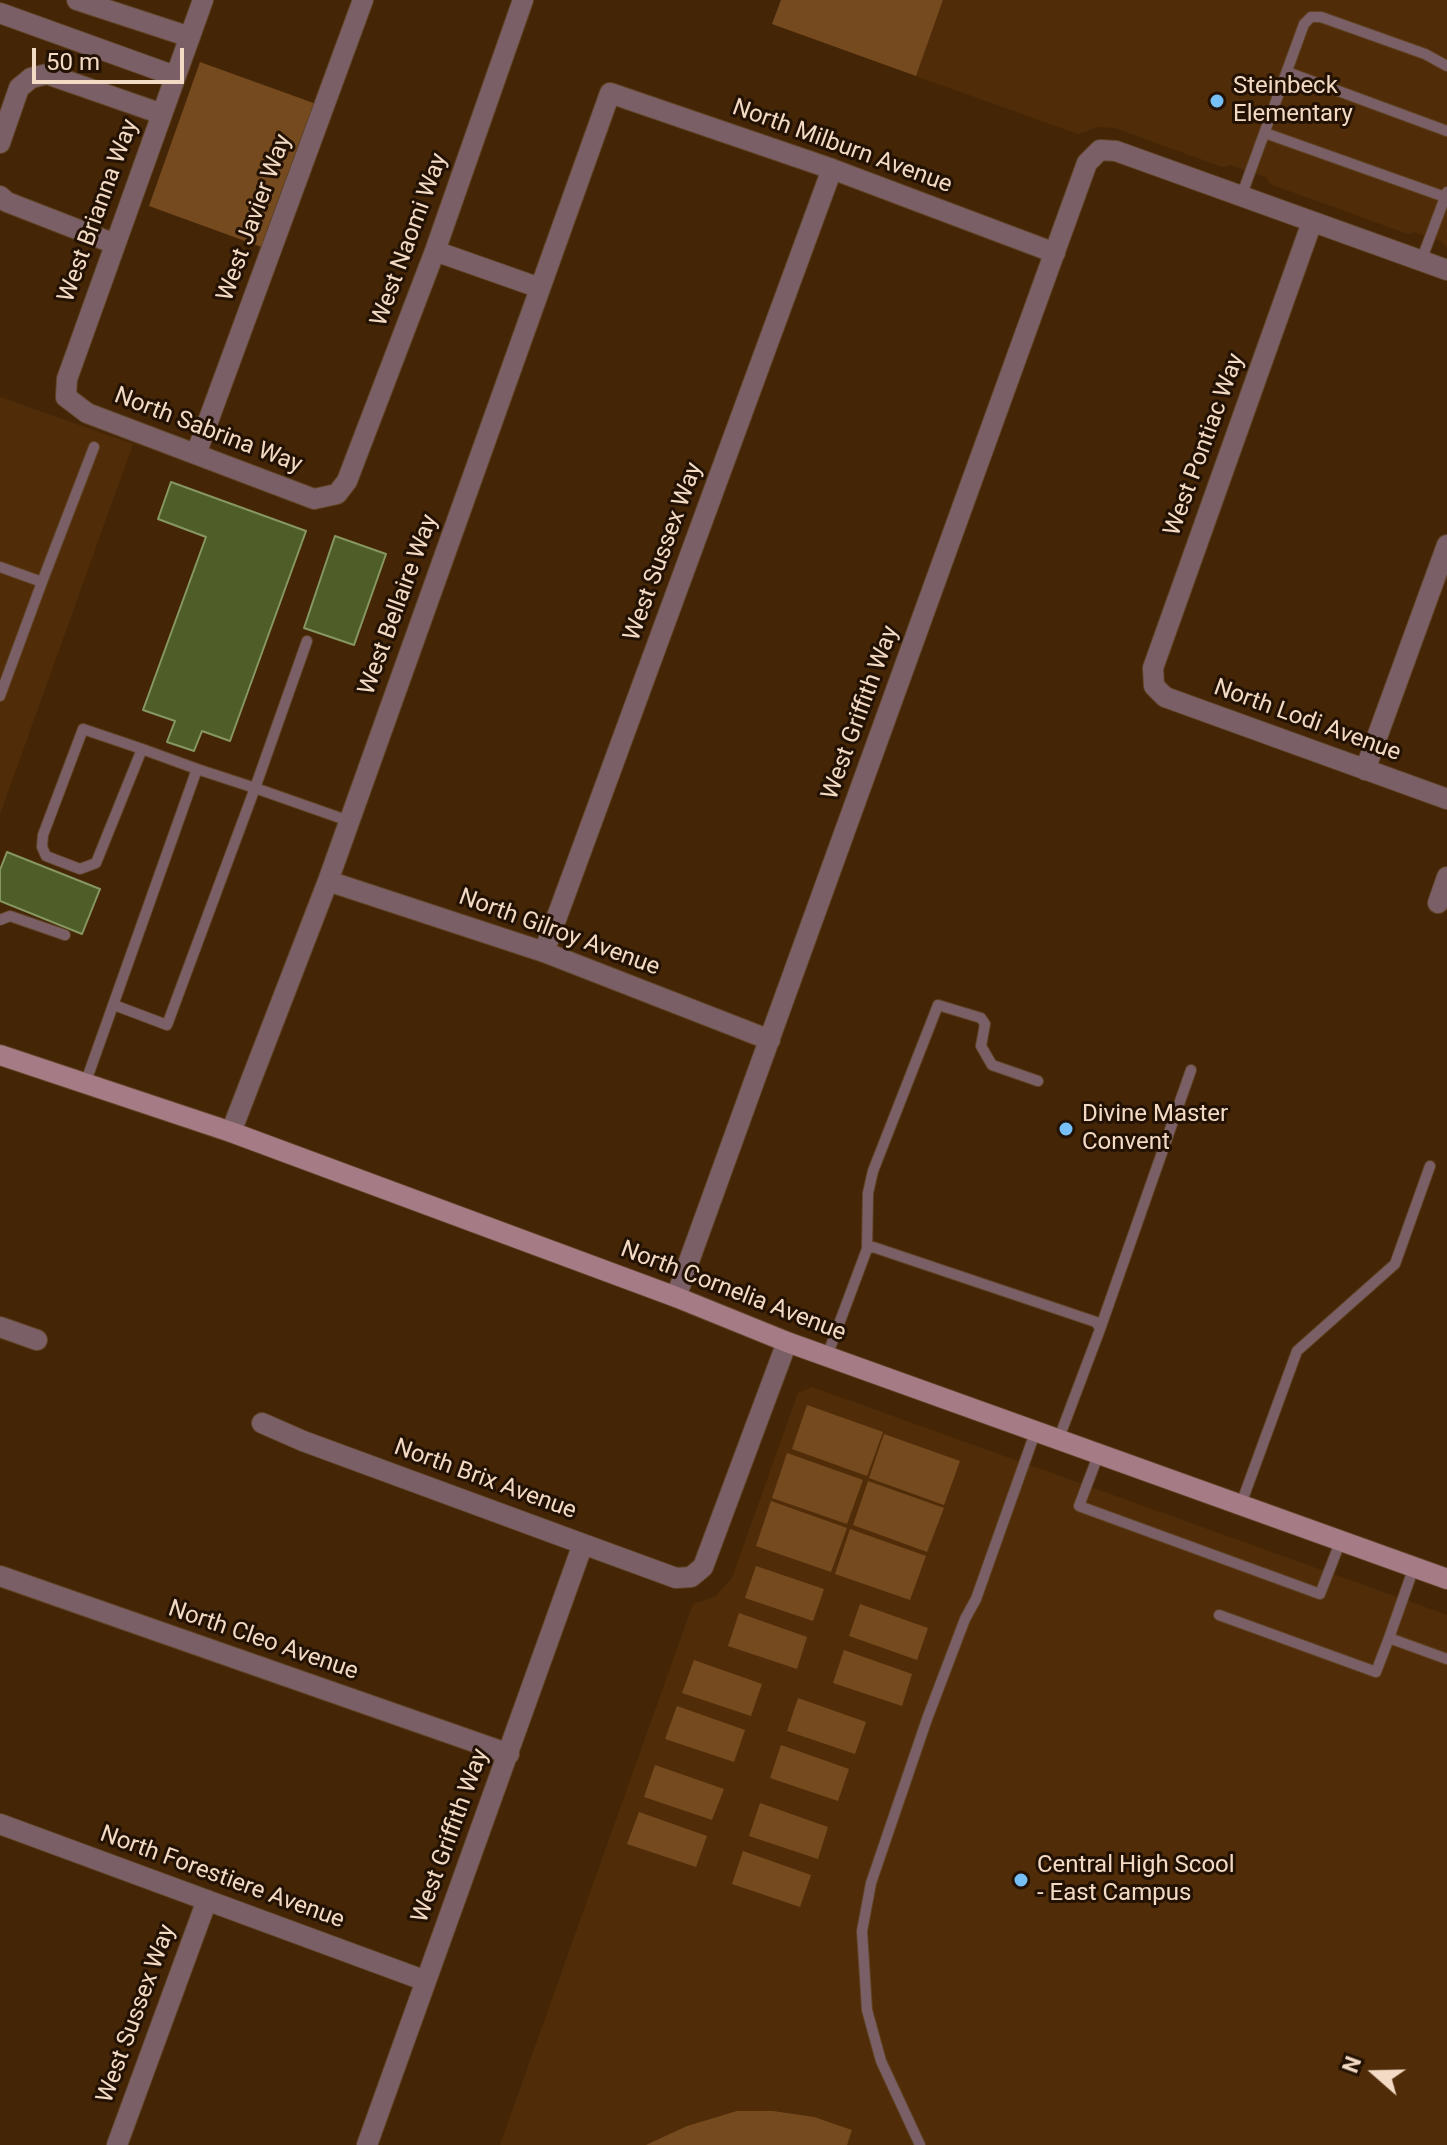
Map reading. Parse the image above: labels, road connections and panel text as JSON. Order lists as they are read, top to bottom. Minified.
{"streets":{"street":["North Milburn Avenue","West Brianna Way","West Javier Way","West Naomi Way","North Sabrina Way","West Pontiac Way","West Sussex Way","West Bellaire Way","West Griffith Way","North Lodi Avenue","North Gilroy Avenue","North Cornelia Avenue","North Brix Avenue","North Cleo Avenue","North Forestiere Avenue"]},"crossings":[["North Milburn Avenue","West Sussex Way"],["North Milburn Avenue","West Bellaire Way"],["North Milburn Avenue","West Griffith Way"],["West Brianna Way","North Sabrina Way"],["West Javier Way","North Sabrina Way"],["West Naomi Way","North Sabrina Way"],["West Pontiac Way","North Lodi Avenue"],["West Sussex Way","North Gilroy Avenue"],["West Sussex Way","North Forestiere Avenue"],["West Bellaire Way","North Gilroy Avenue"],["West Bellaire Way","North Cornelia Avenue"],["West Griffith Way","North Gilroy Avenue"],["West Griffith Way","North Cornelia Avenue"],["West Griffith Way","North Brix Avenue"],["West Griffith Way","North Cleo Avenue"],["West Griffith Way","North Forestiere Avenue"],["North Cornelia Avenue","North Brix Avenue"]],"places":["Steinbeck Elementary","Divine Master Convent","Central High Scool - East Campus"],"scale_bar":"50 m","north":"left"}
